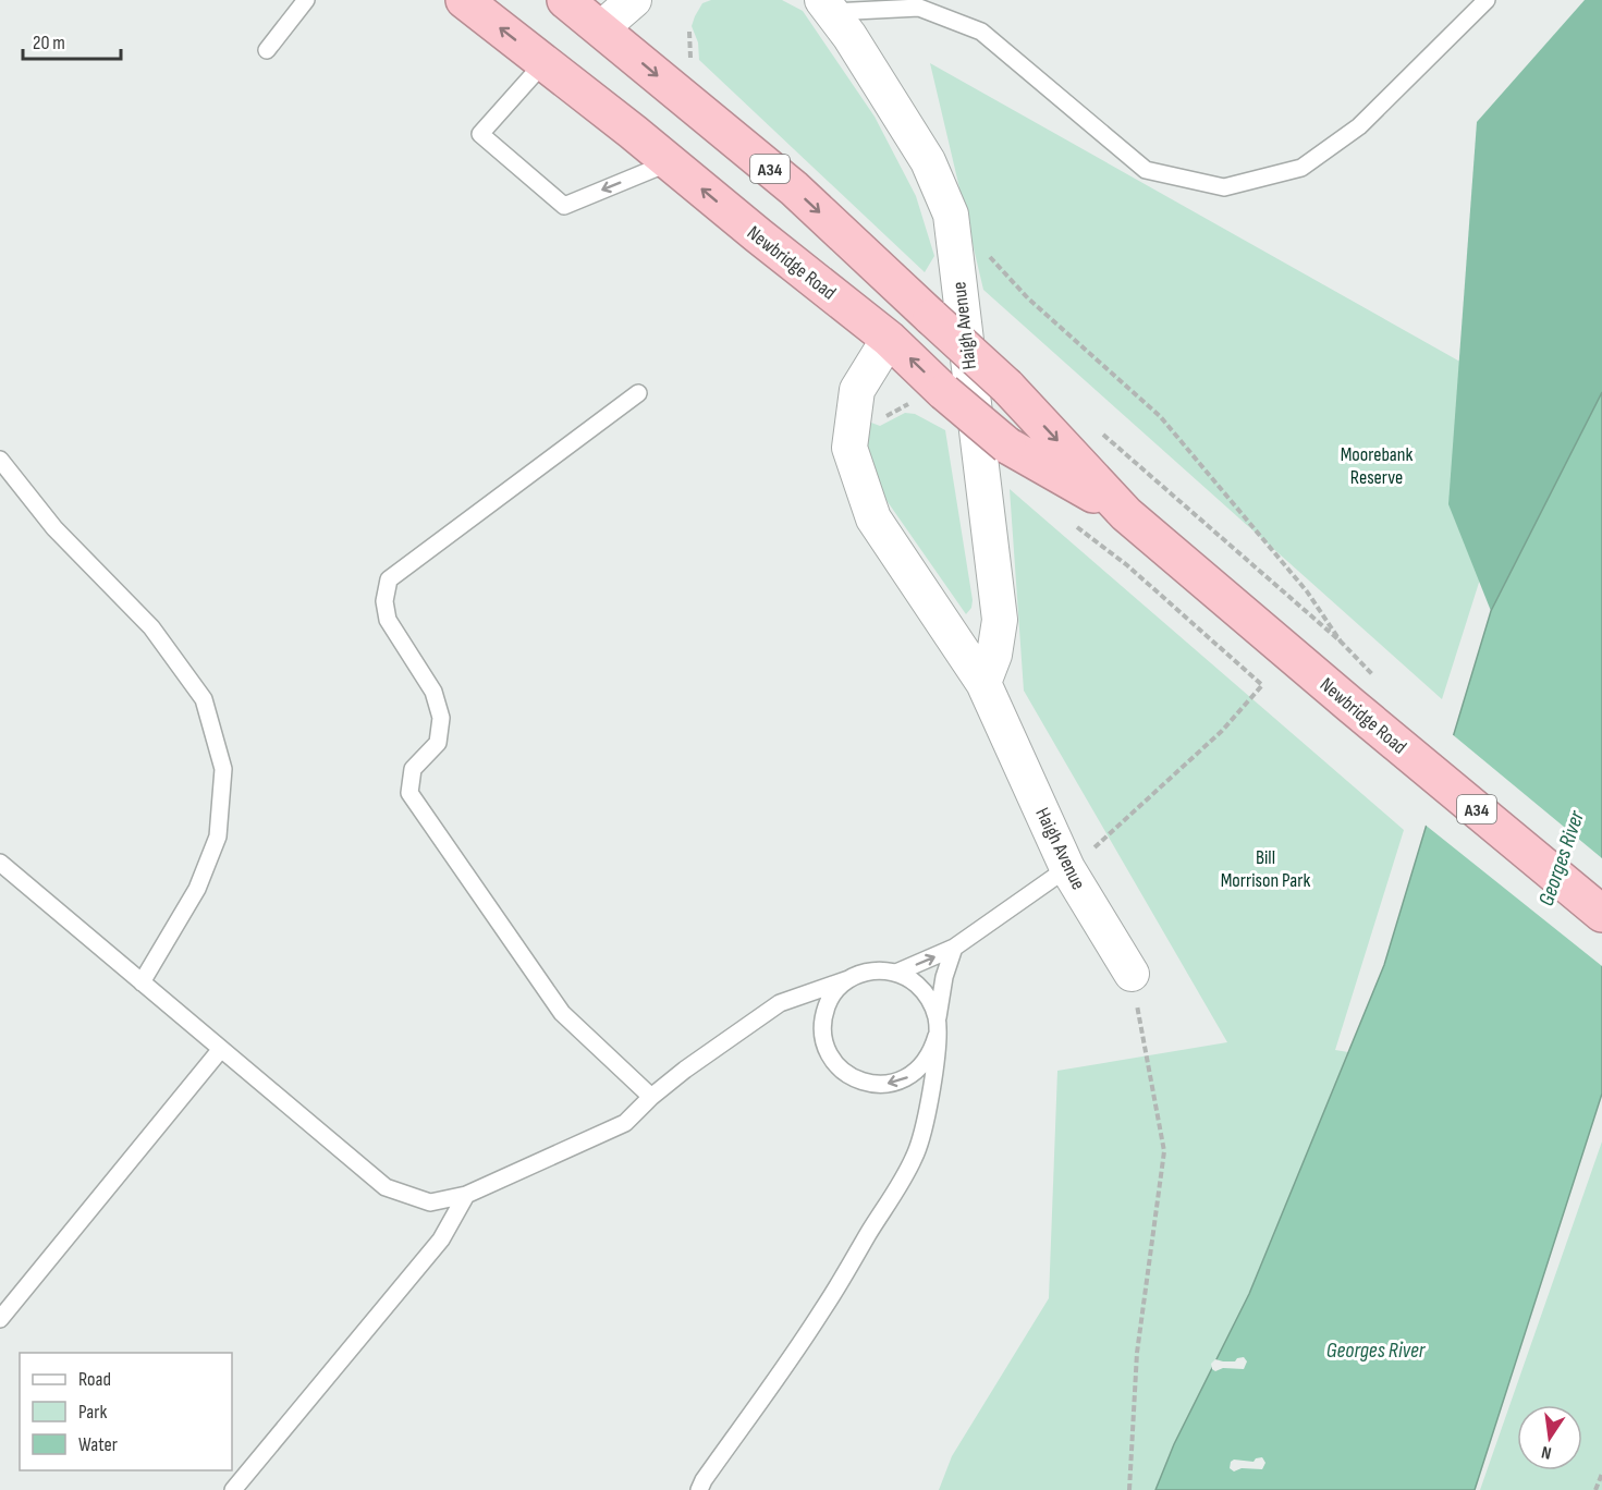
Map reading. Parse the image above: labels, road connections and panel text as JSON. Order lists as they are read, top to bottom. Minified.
{"streets":{"highway":["A34","Newbridge Road"],"street":["Haigh Avenue"]},"crossings":[["Newbridge Road","Haigh Avenue"]],"water":["Georges River"],"parks":["Moorebank Reserve","Bill Morrison Park"],"legend":["Road","Park","Water"],"scale_bar":"20 m","north":"bottom"}
